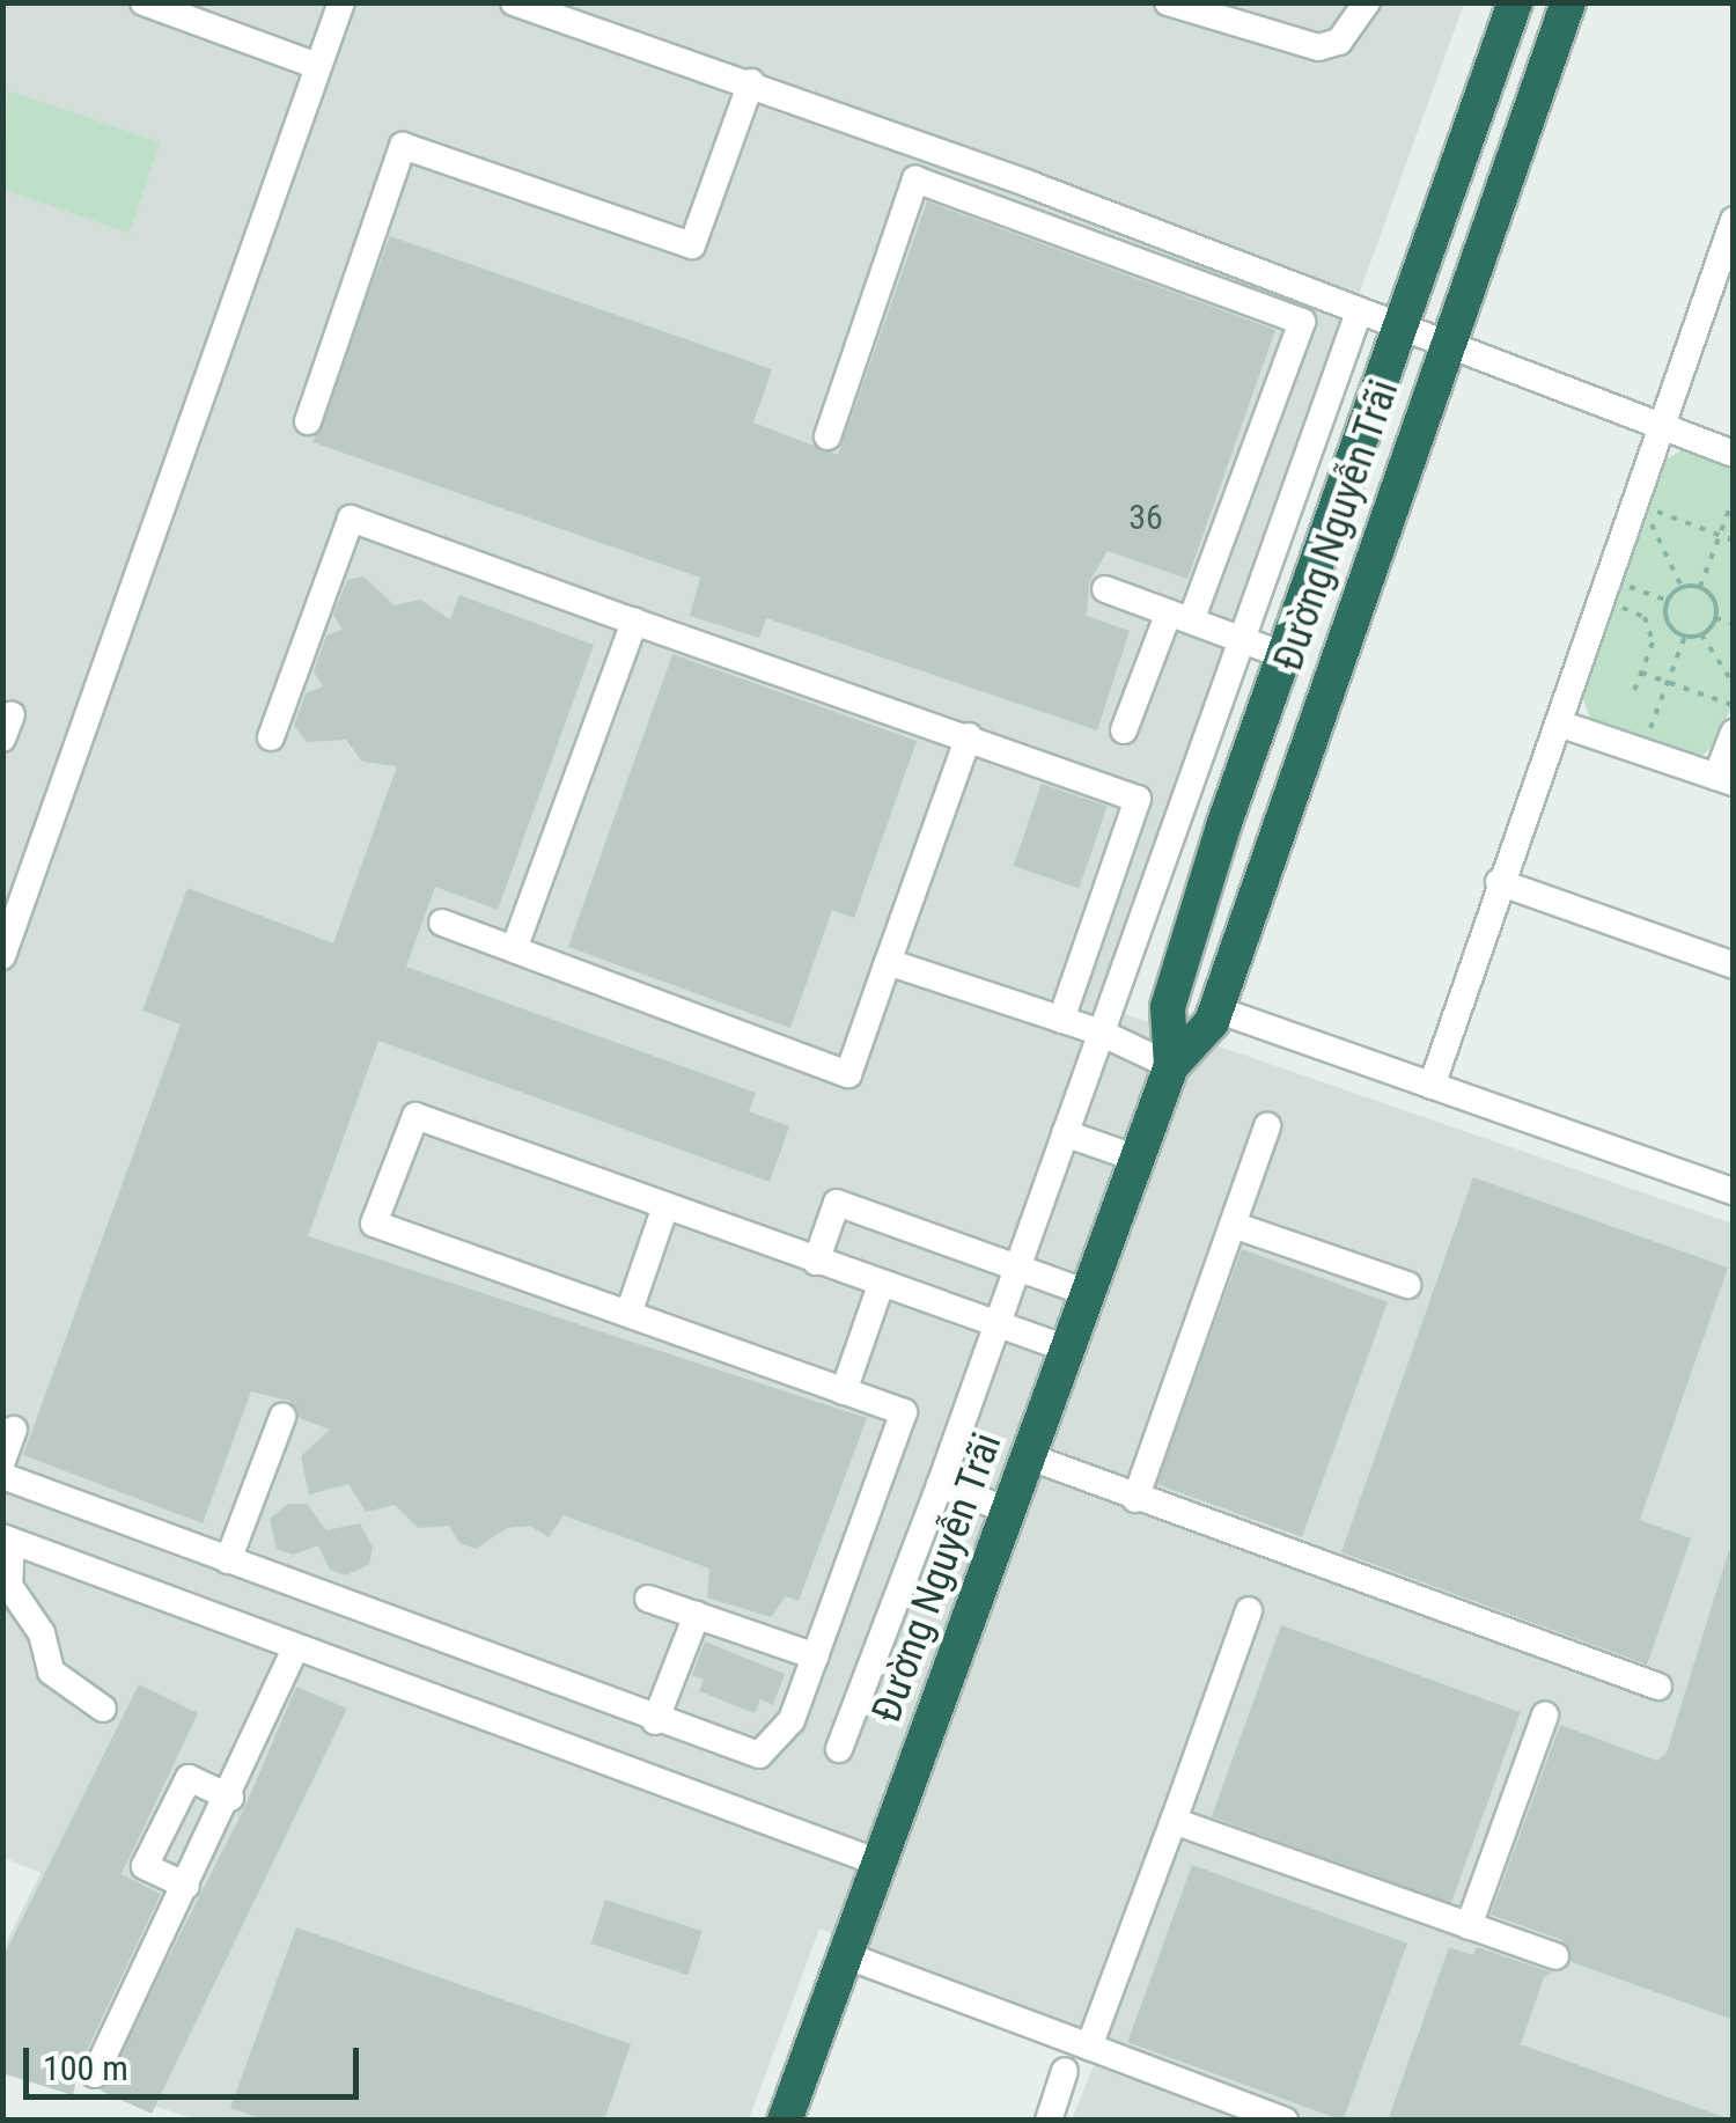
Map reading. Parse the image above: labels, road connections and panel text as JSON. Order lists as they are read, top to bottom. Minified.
{"streets":{"highway":["Đường Nguyễn Trãi"]},"house_numbers":["36"],"scale_bar":"100 m"}
